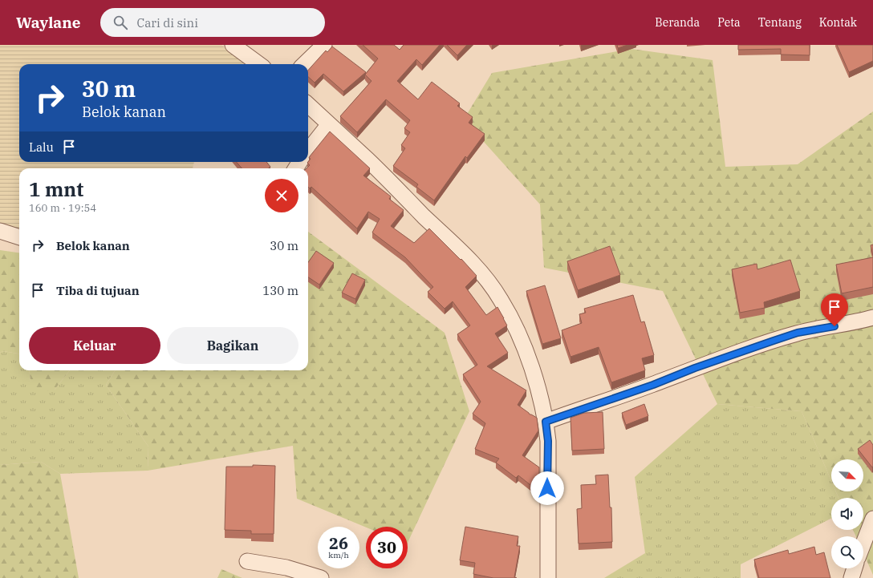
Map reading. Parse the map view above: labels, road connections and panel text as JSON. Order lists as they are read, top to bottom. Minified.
{"north":"bottom right","page":{"header":"Waylane","search":"Cari di sini","nav":["Beranda","Peta","Tentang","Kontak"],"turn":["30 m","Belok kanan"],"then":"Lalu","heading":["1 mnt","160 m · 19:54"],"list":[{"name":"Belok kanan","value":"30 m"},{"name":"Tiba di tujuan","value":"130 m"}],"buttons":["Keluar","Bagikan"],"speed":"26 km/h","limit":"30"}}
